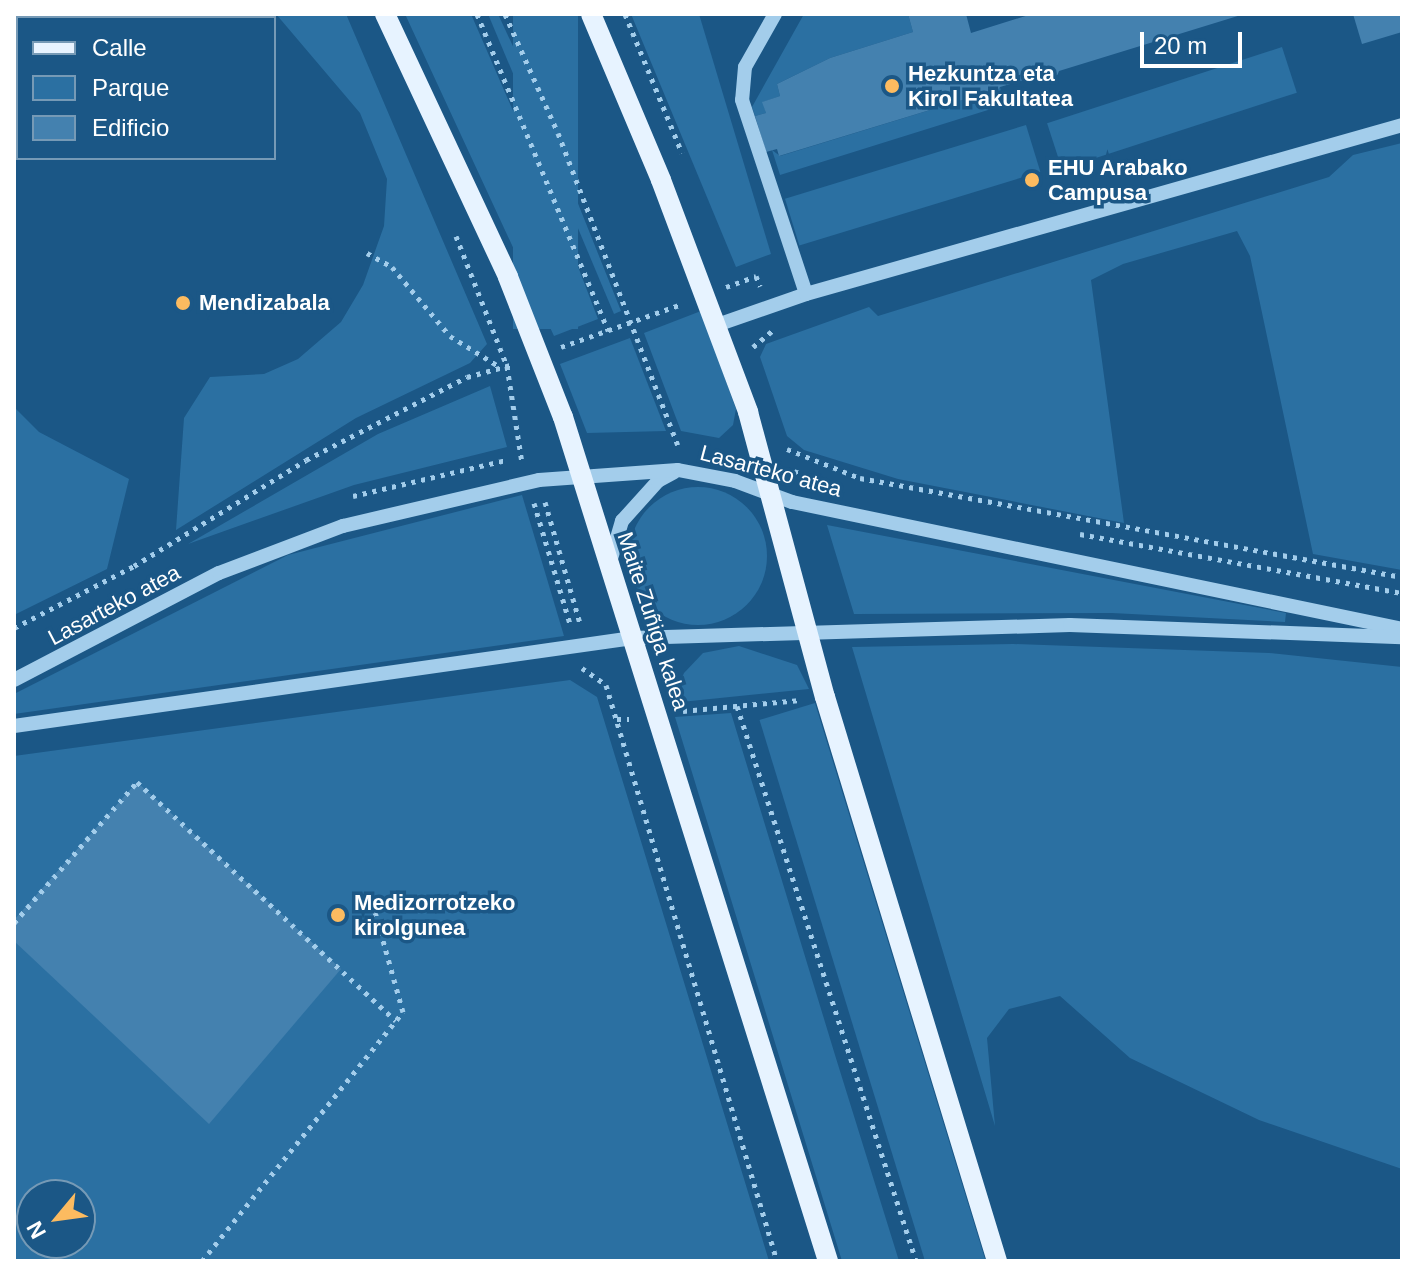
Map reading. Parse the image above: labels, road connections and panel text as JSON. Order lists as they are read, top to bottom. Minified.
{"streets":{"main road":["Maite Zuñiga kalea"],"street":["Lasarteko atea"]},"crossings":[["Lasarteko atea","Maite Zuñiga kalea"]],"places":["Hezkuntza eta Kirol Fakultatea","EHU Arabako Campusa","Mendizabala","Medizorrotzeko kirolgunea"],"legend":["Calle","Parque","Edificio"],"scale_bar":"20 m","north":"bottom left"}
